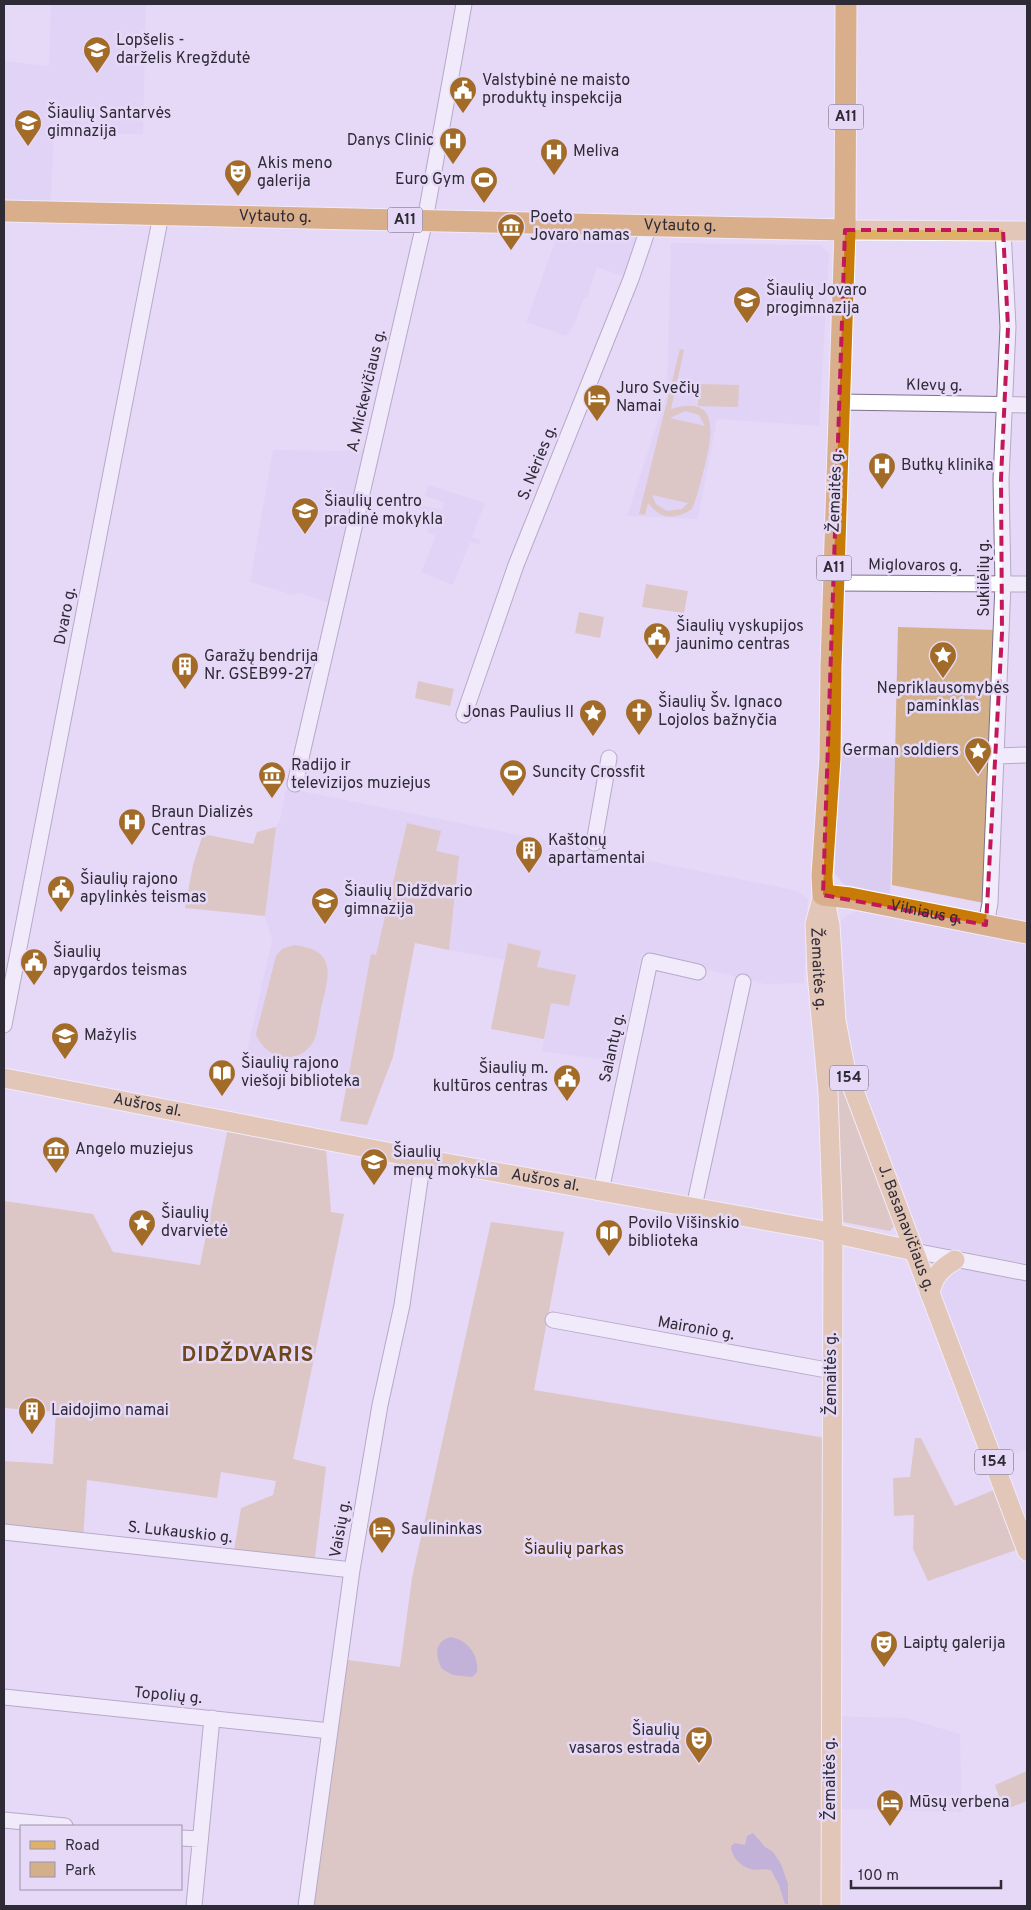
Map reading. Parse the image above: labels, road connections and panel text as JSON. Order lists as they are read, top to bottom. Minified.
{"streets":{"highway":["A11","Vytauto g.","Žemaitės g.","Vilniaus g."],"main road":["154","Aušros al.","J. Basanavičiaus g."],"street":["Klevų g.","A. Mickevičiaus g.","S. Nėries g.","Miglovaros g.","Sukilėlių g.","Dvaro g.","Salantų g.","Maironio g.","Vaisių g.","S. Lukauskio g.","Topolių g."]},"crossings":[["Vytauto g.","A. Mickevičiaus g."],["Vytauto g.","S. Nėries g."],["Vytauto g.","Žemaitės g."],["Vytauto g.","Sukilėlių g."],["Vytauto g.","Dvaro g."],["Klevų g.","Žemaitės g."],["Klevų g.","Sukilėlių g."],["Žemaitės g.","Miglovaros g."],["Žemaitės g.","Vilniaus g."],["Žemaitės g.","Aušros al."],["Žemaitės g.","J. Basanavičiaus g."],["Žemaitės g.","Maironio g."],["Miglovaros g.","Sukilėlių g."],["Sukilėlių g.","Vilniaus g."],["Vilniaus g.","J. Basanavičiaus g."],["Salantų g.","Aušros al."],["Aušros al.","J. Basanavičiaus g."],["Aušros al.","Vaisių g."],["Vaisių g.","S. Lukauskio g."],["Vaisių g.","Topolių g."]],"districts":["DIDŽDVARIS"],"parks":["Šiaulių parkas"],"places":{"school or university":["Lopšelis - darželis Kregždutė","Šiaulių Santarvės gimnazija","Šiaulių Jovaro progimnazija","Šiaulių centro pradinė mokykla","Šiaulių Didždvario gimnazija","Mažylis","Šiaulių menų mokykla"],"public building":["Valstybinė ne maisto produktų inspekcija","Šiaulių vyskupijos jaunimo centras","Šiaulių rajono apylinkės teismas","Šiaulių apygardos teismas","Šiaulių m. kultūros centras"],"hospital":["Danys Clinic","Meliva","Butkų klinika","Braun Dializės Centras"],"theatre":["Akis meno galerija","Laiptų galerija","Šiaulių vasaros estrada"],"sports":["Euro Gym","Suncity Crossfit"],"museum":["Poeto Jovaro namas","Radijo ir televizijos muziejus","Angelo muziejus"],"hotel":["Juro Svečių Namai","Saulininkas","Mūsų verbena"],"place":["Nepriklausomybės paminklas","Jonas Paulius II","German soldiers","Šiaulių dvarvietė"],"building":["Garažų bendrija Nr. GSEB99-27","Kaštonų apartamentai","Laidojimo namai"],"church":["Šiaulių Šv. Ignaco Lojolos bažnyčia"],"library":["Šiaulių rajono viešoji biblioteka","Povilo Višinskio biblioteka"]},"legend":["Road","Park"],"scale_bar":"100 m"}
